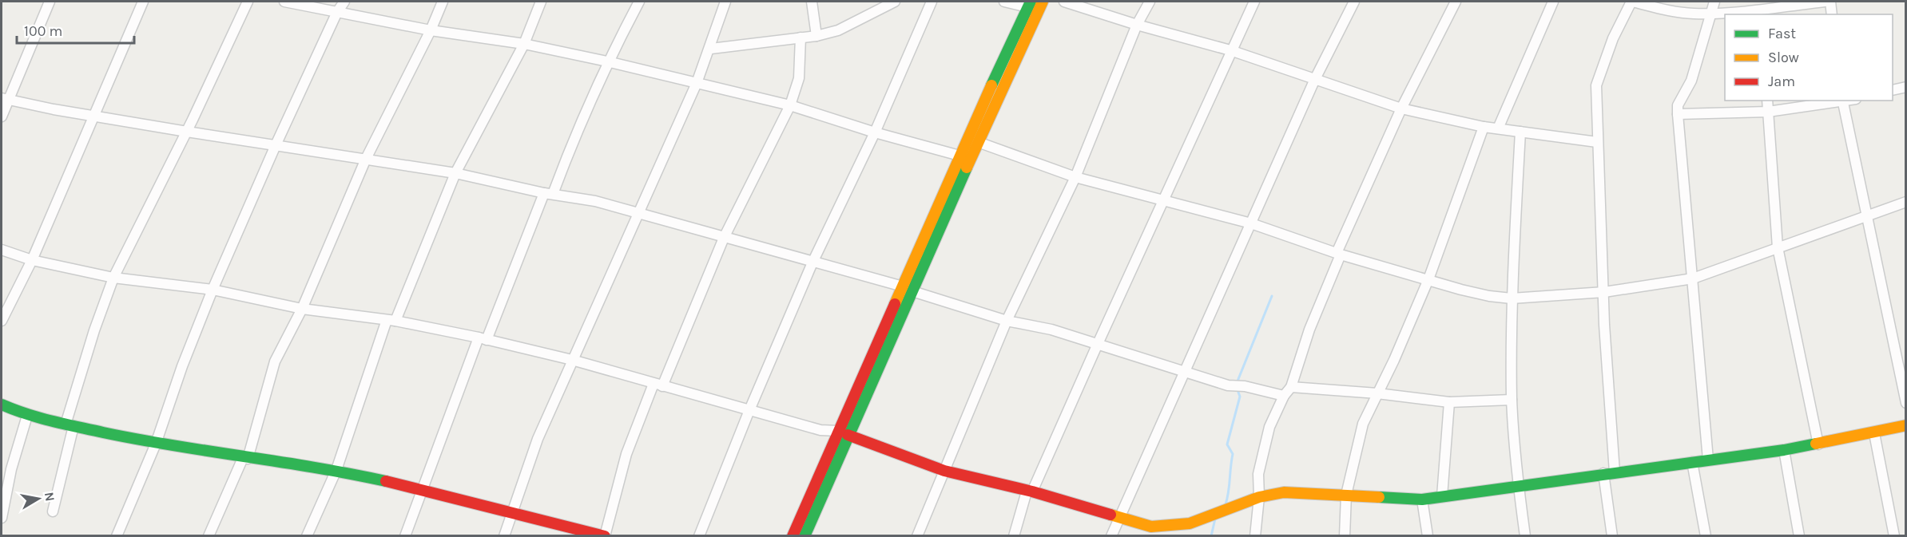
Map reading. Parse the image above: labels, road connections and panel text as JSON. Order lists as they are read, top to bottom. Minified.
{"legend":["Fast","Slow","Jam"],"scale_bar":"100 m","north":"right"}
